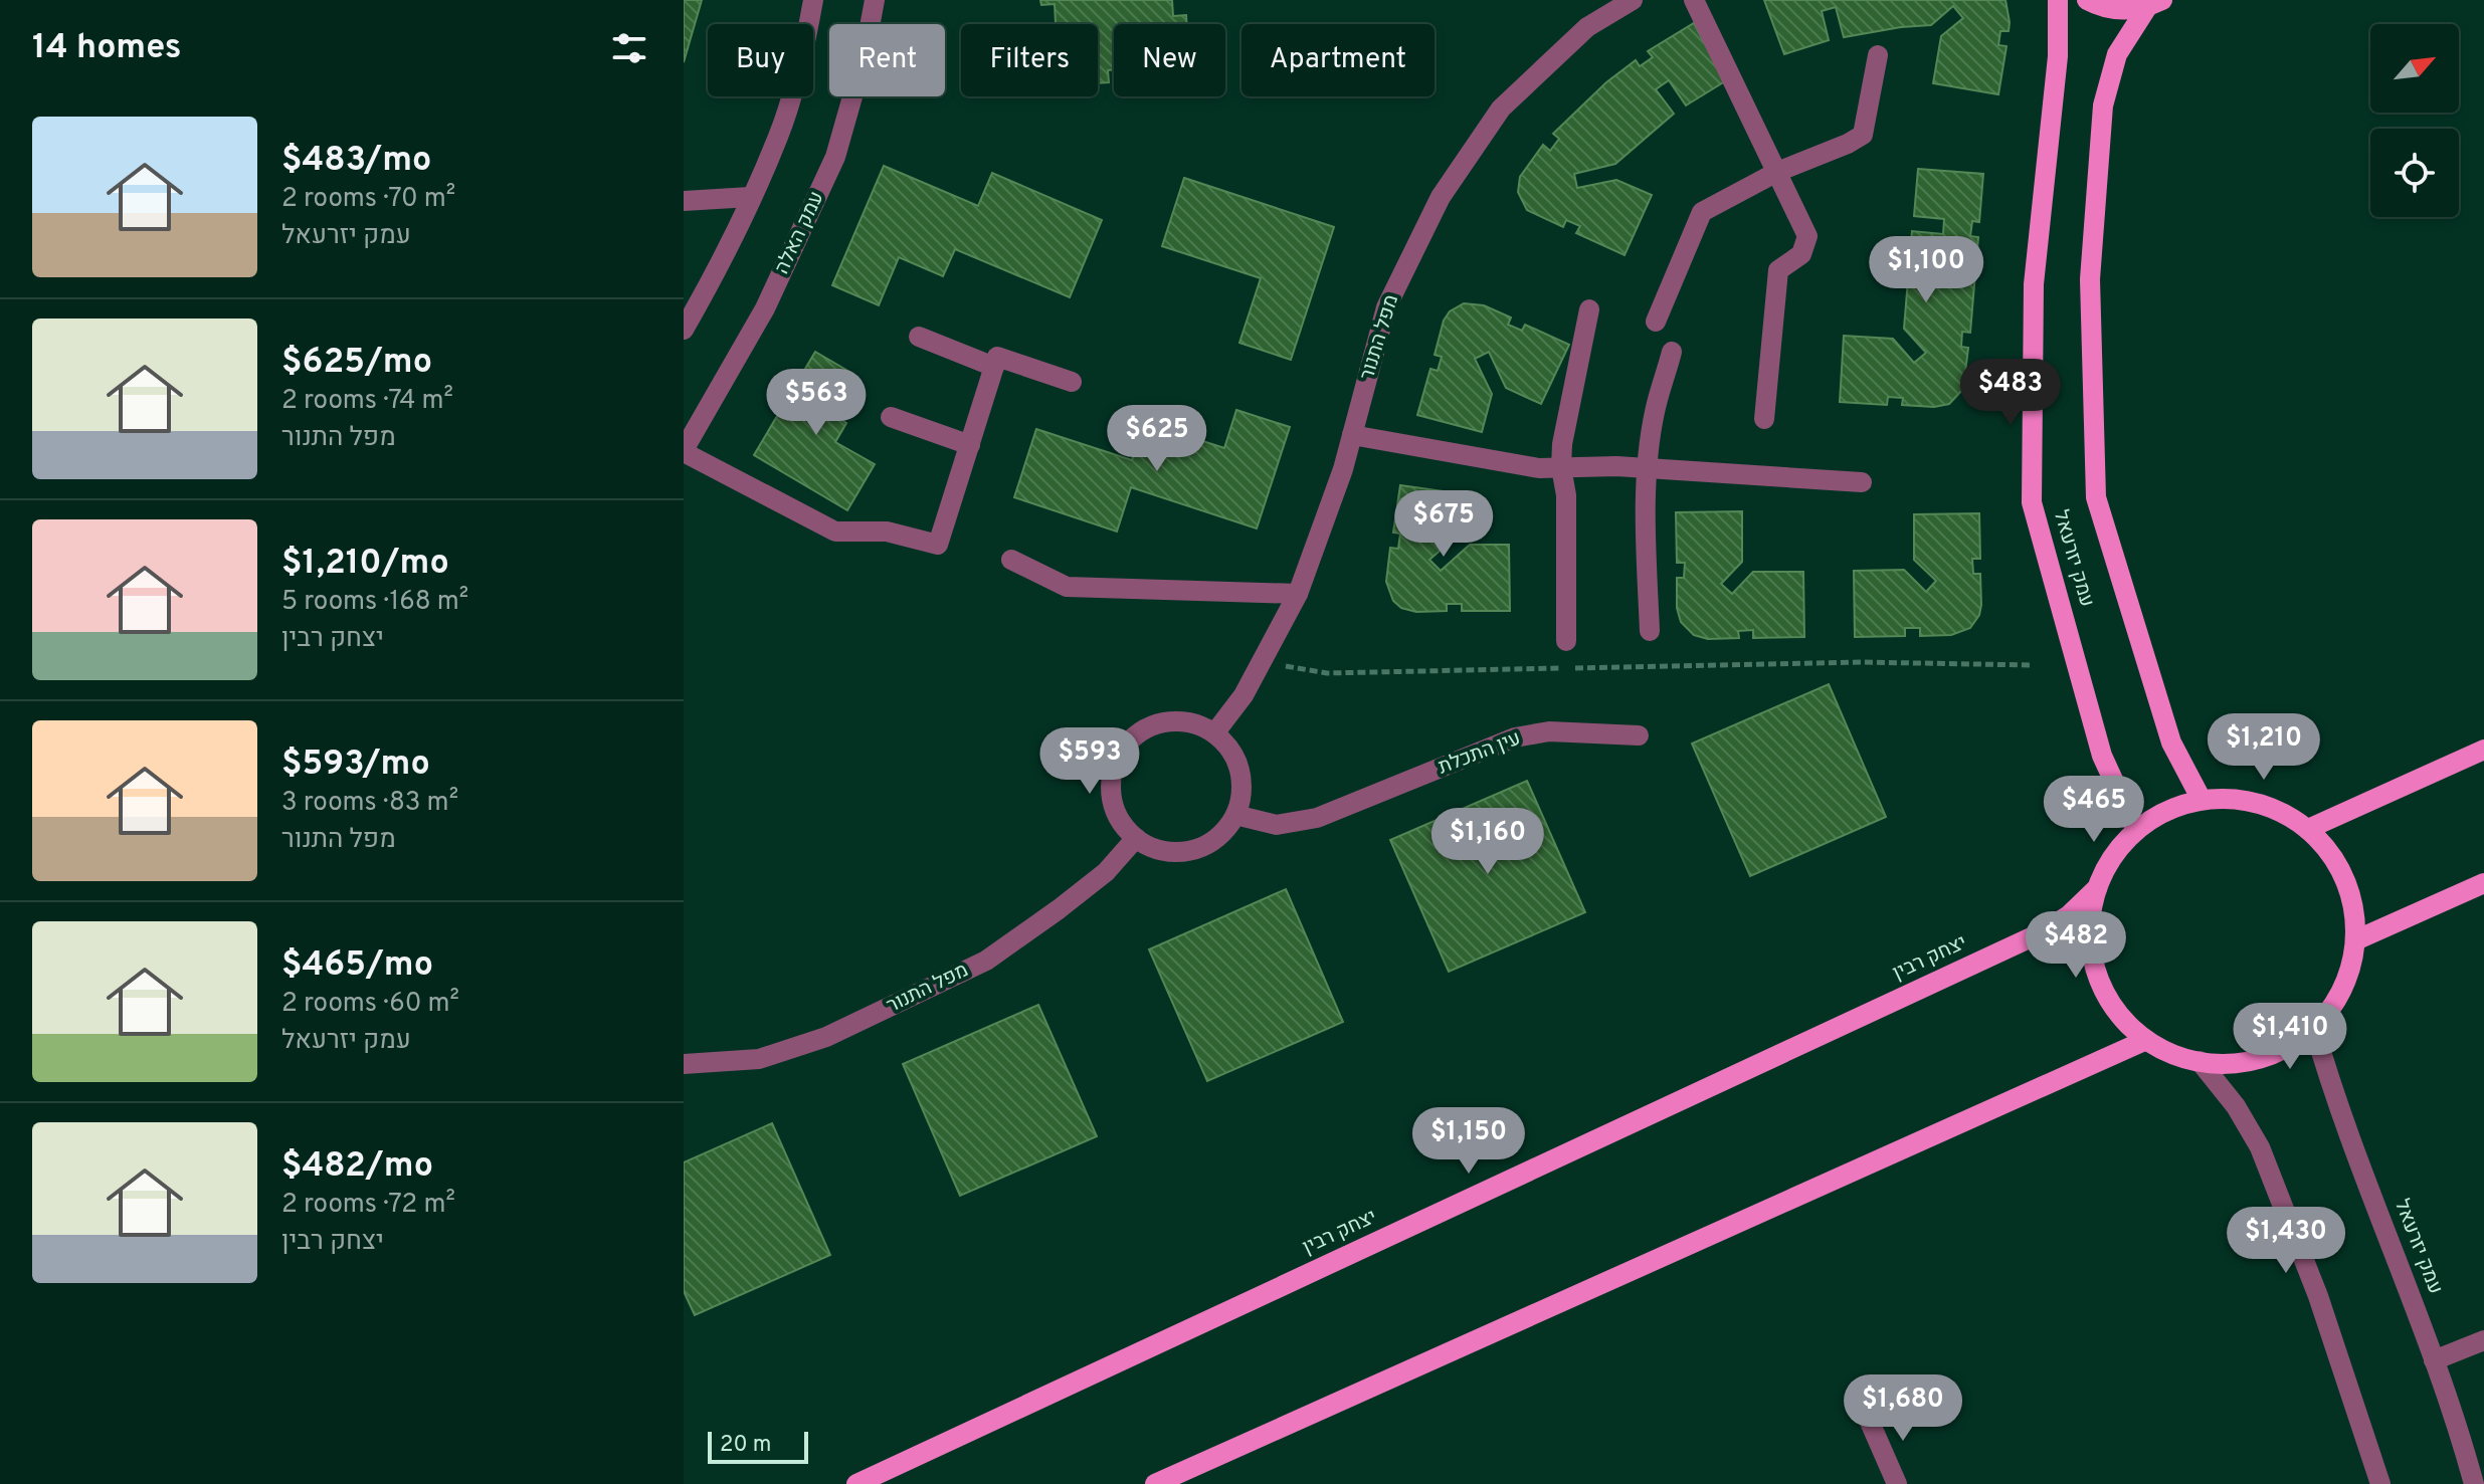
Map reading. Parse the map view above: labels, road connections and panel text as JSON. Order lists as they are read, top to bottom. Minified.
{"streets":{"main road":["עמק יזרעאל","יצחק רבין"],"street":["עמק האלה","מפל התנור","עין התכלת"]},"crossings":[["מפל התנור","עין התכלת"],["עמק יזרעאל","יצחק רבין"]],"scale_bar":"20 m","north":"top right","page":{"heading":"14 homes","chip":["Buy","Rent","Filters","New","Apartment"],"list":[{"name":"$483/mo","note":"2 rooms · 70 m² · עמק יזרעאל"},{"name":"$625/mo","note":"2 rooms · 74 m² · מפל התנור"},{"name":"$1,210/mo","note":"5 rooms · 168 m² · יצחק רבין"},{"name":"$593/mo","note":"3 rooms · 83 m² · מפל התנור"},{"name":"$465/mo","note":"2 rooms · 60 m² · עמק יזרעאל"},{"name":"$482/mo","note":"2 rooms · 72 m² · יצחק רבין"}],"price":["$1,100","$483","$563","$625","$675","$1,210","$593","$465","$1,160","$482","$1,410","$1,150","$1,430","$1,680"],"scale":"20 m"}}
